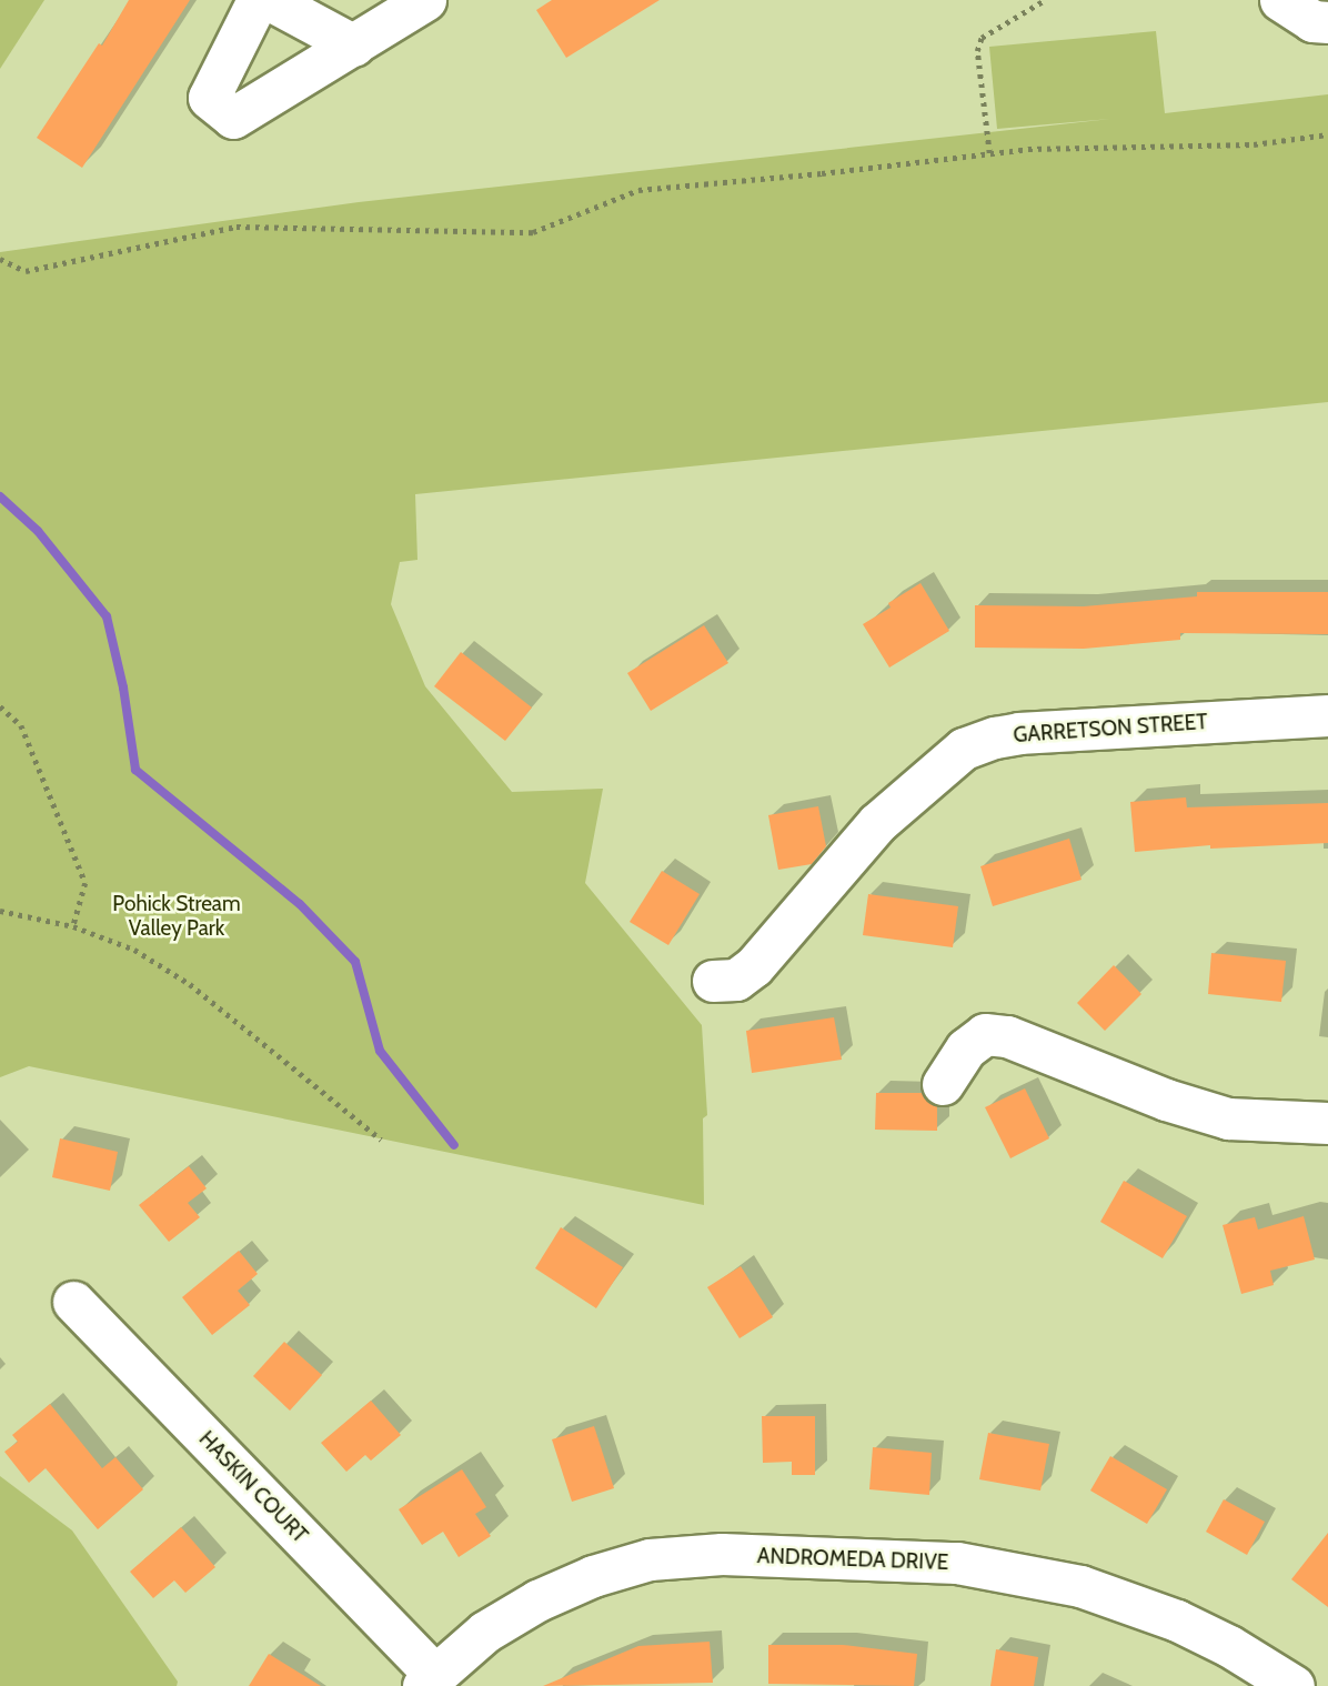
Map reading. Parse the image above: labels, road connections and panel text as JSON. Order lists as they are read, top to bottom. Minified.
{"streets":{"street":["GARRETSON STREET","HASKIN COURT","ANDROMEDA DRIVE"]},"crossings":[["HASKIN COURT","ANDROMEDA DRIVE"]],"parks":["Pohick Stream Valley Park"]}
